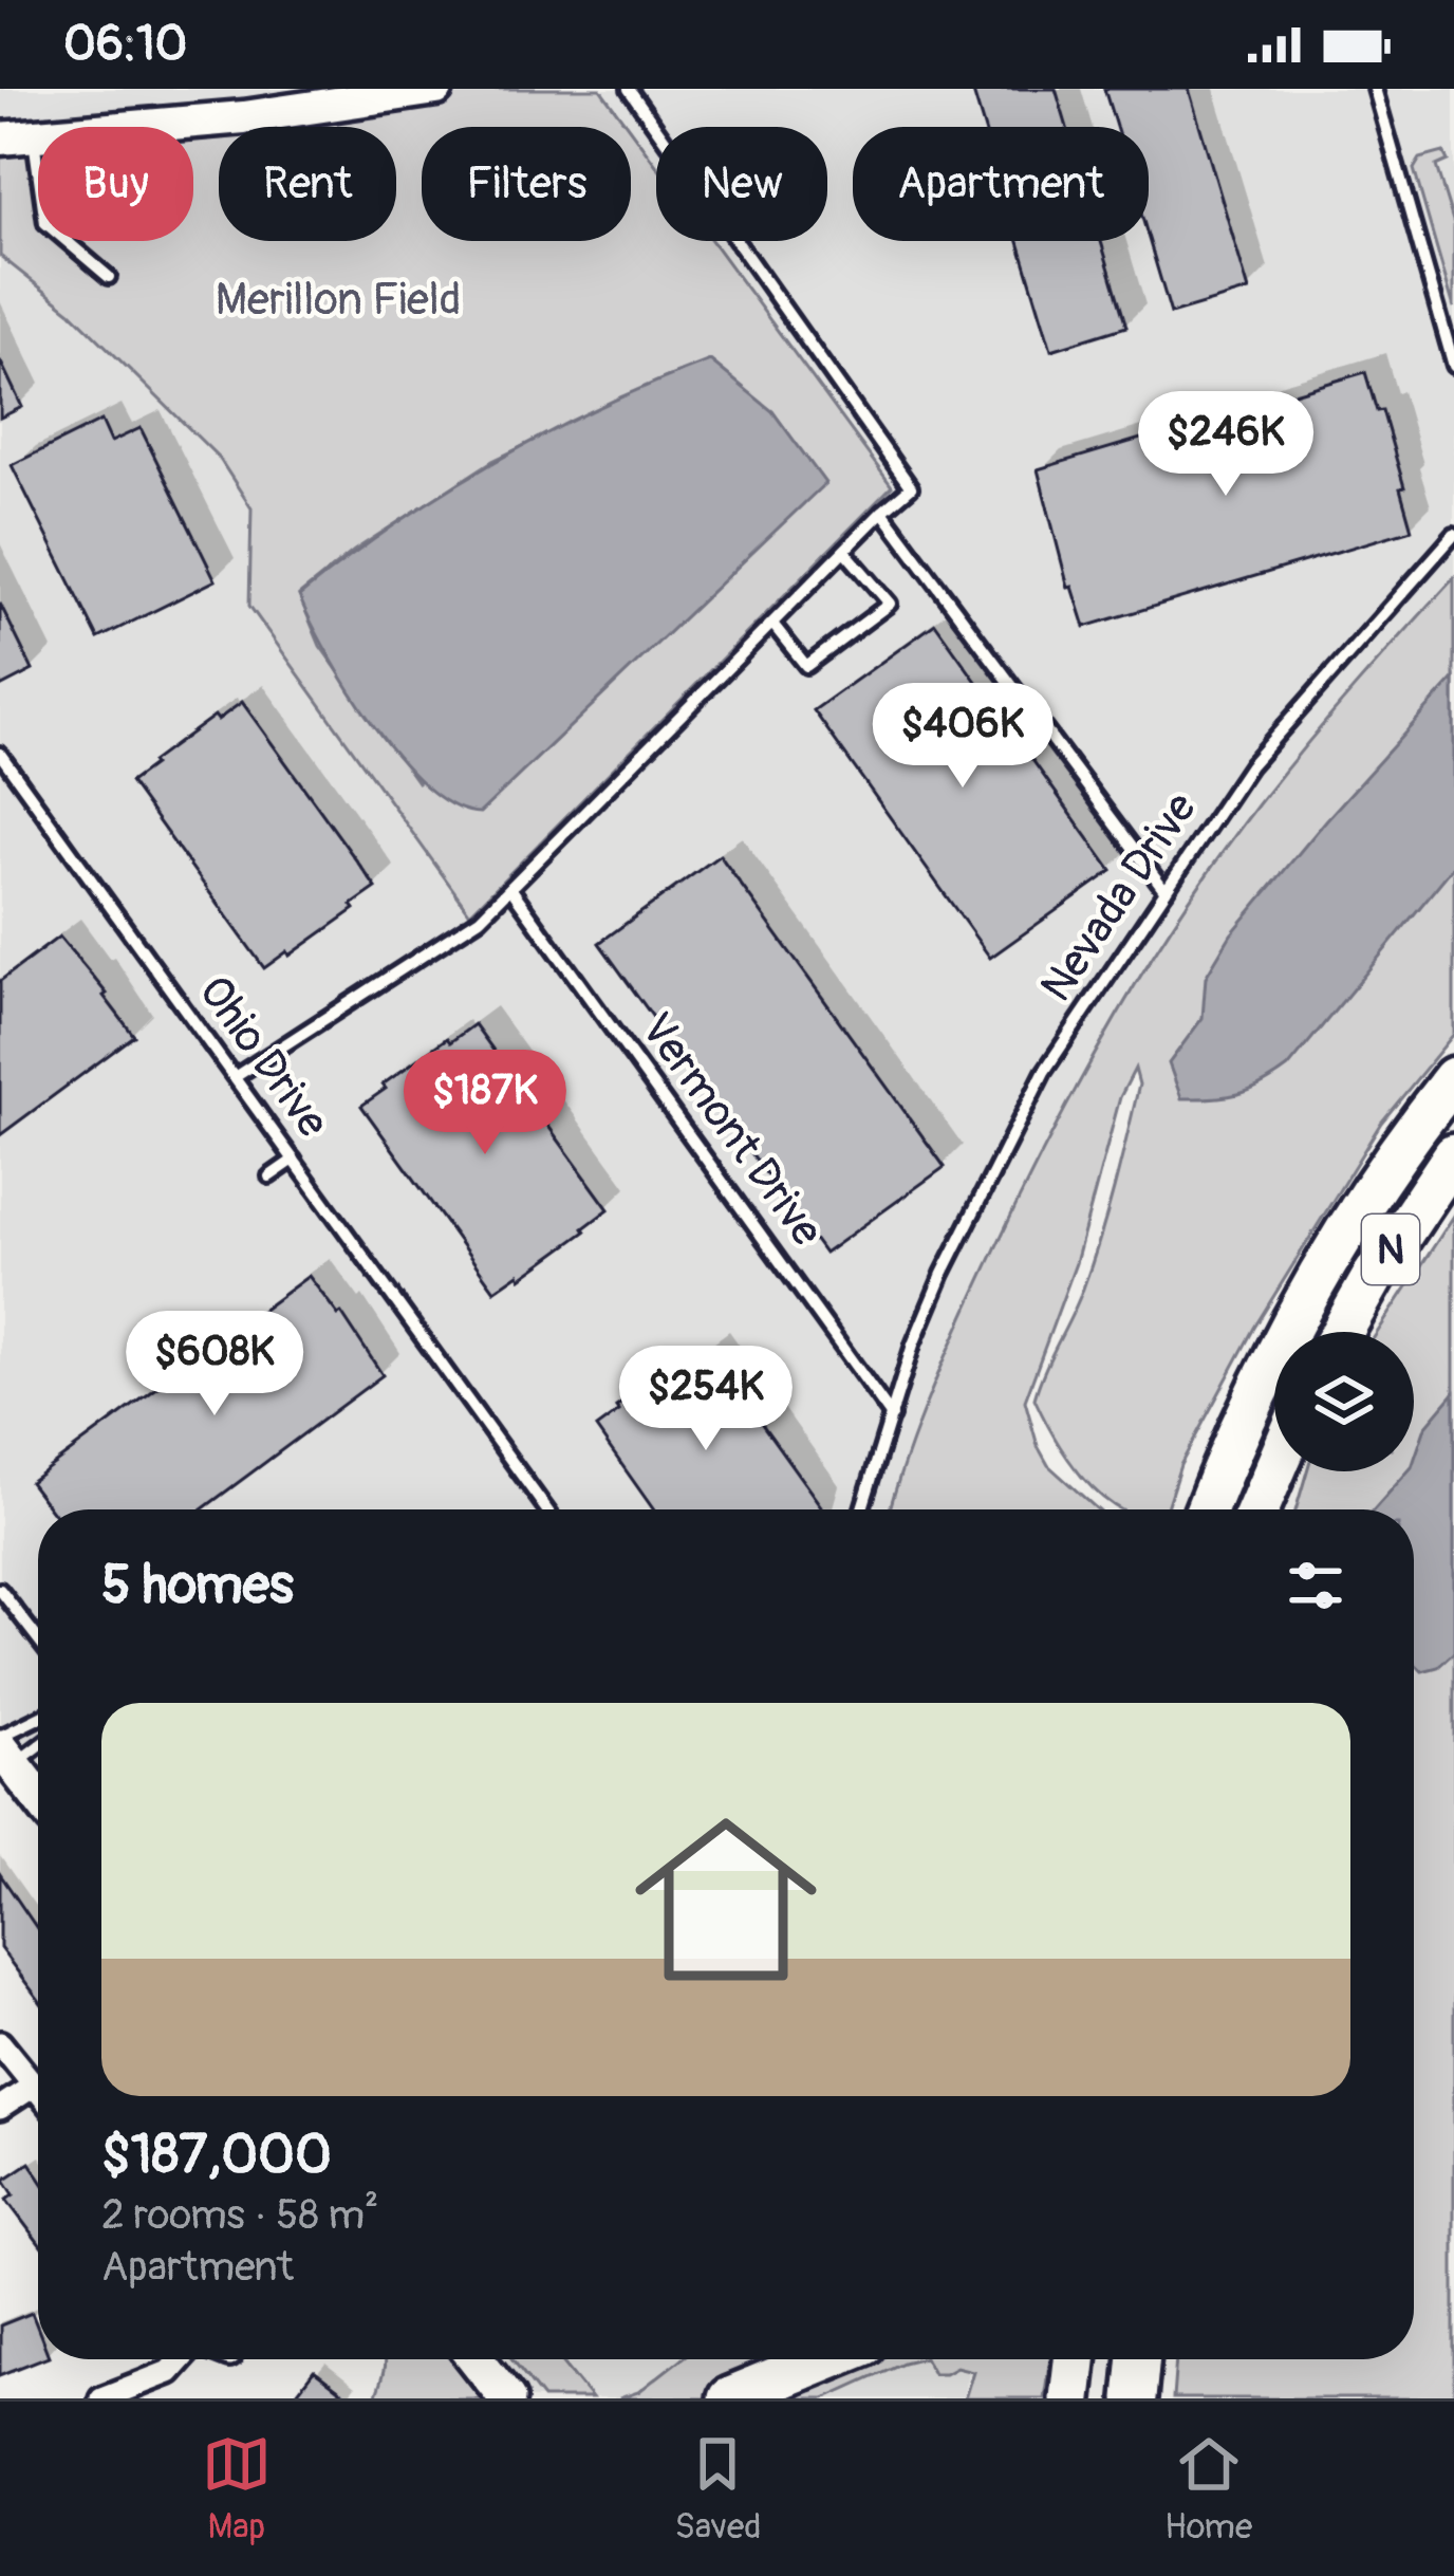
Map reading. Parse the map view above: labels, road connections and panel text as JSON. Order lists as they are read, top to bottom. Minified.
{"streets":{"highway":["N"],"lane":["Nevada Drive","Ohio Drive","Vermont Drive"]},"crossings":[["Nevada Drive","Vermont Drive"]],"parks":["Merillon Field"],"page":{"status":"06:10","chip":["Buy","Rent","Filters","New","Apartment"],"price":["$246K","$406K","$187K","$608K","$254K"],"heading":"5 homes","list":[{"name":"$187,000","note":"2 rooms · 58 m² · Apartment"}],"tabs":["Map","Saved","Home"]}}
